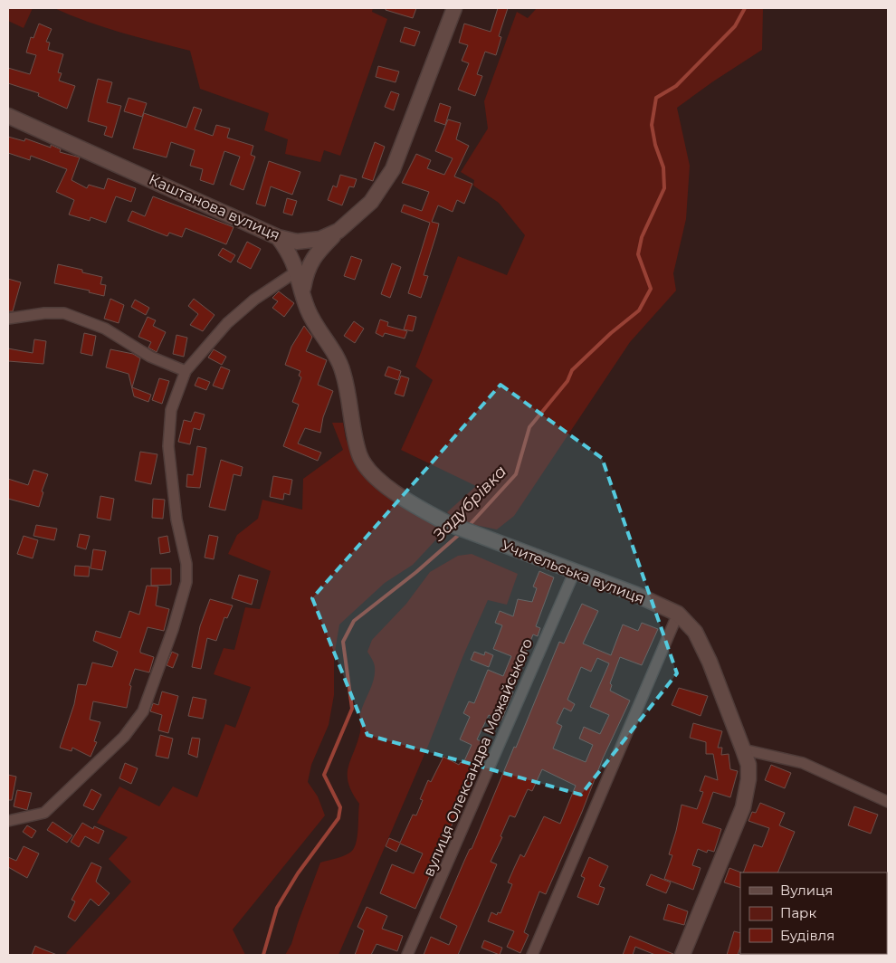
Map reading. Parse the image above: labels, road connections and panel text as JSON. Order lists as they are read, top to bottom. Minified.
{"streets":{"main road":["Каштанова вулиця","Учительська вулиця"],"street":["вулиця Олександра Можайського"]},"crossings":[["Каштанова вулиця","Учительська вулиця"],["Учительська вулиця","вулиця Олександра Можайського"]],"water":["Задубрівка"],"legend":["Вулиця","Парк","Будівля"]}
